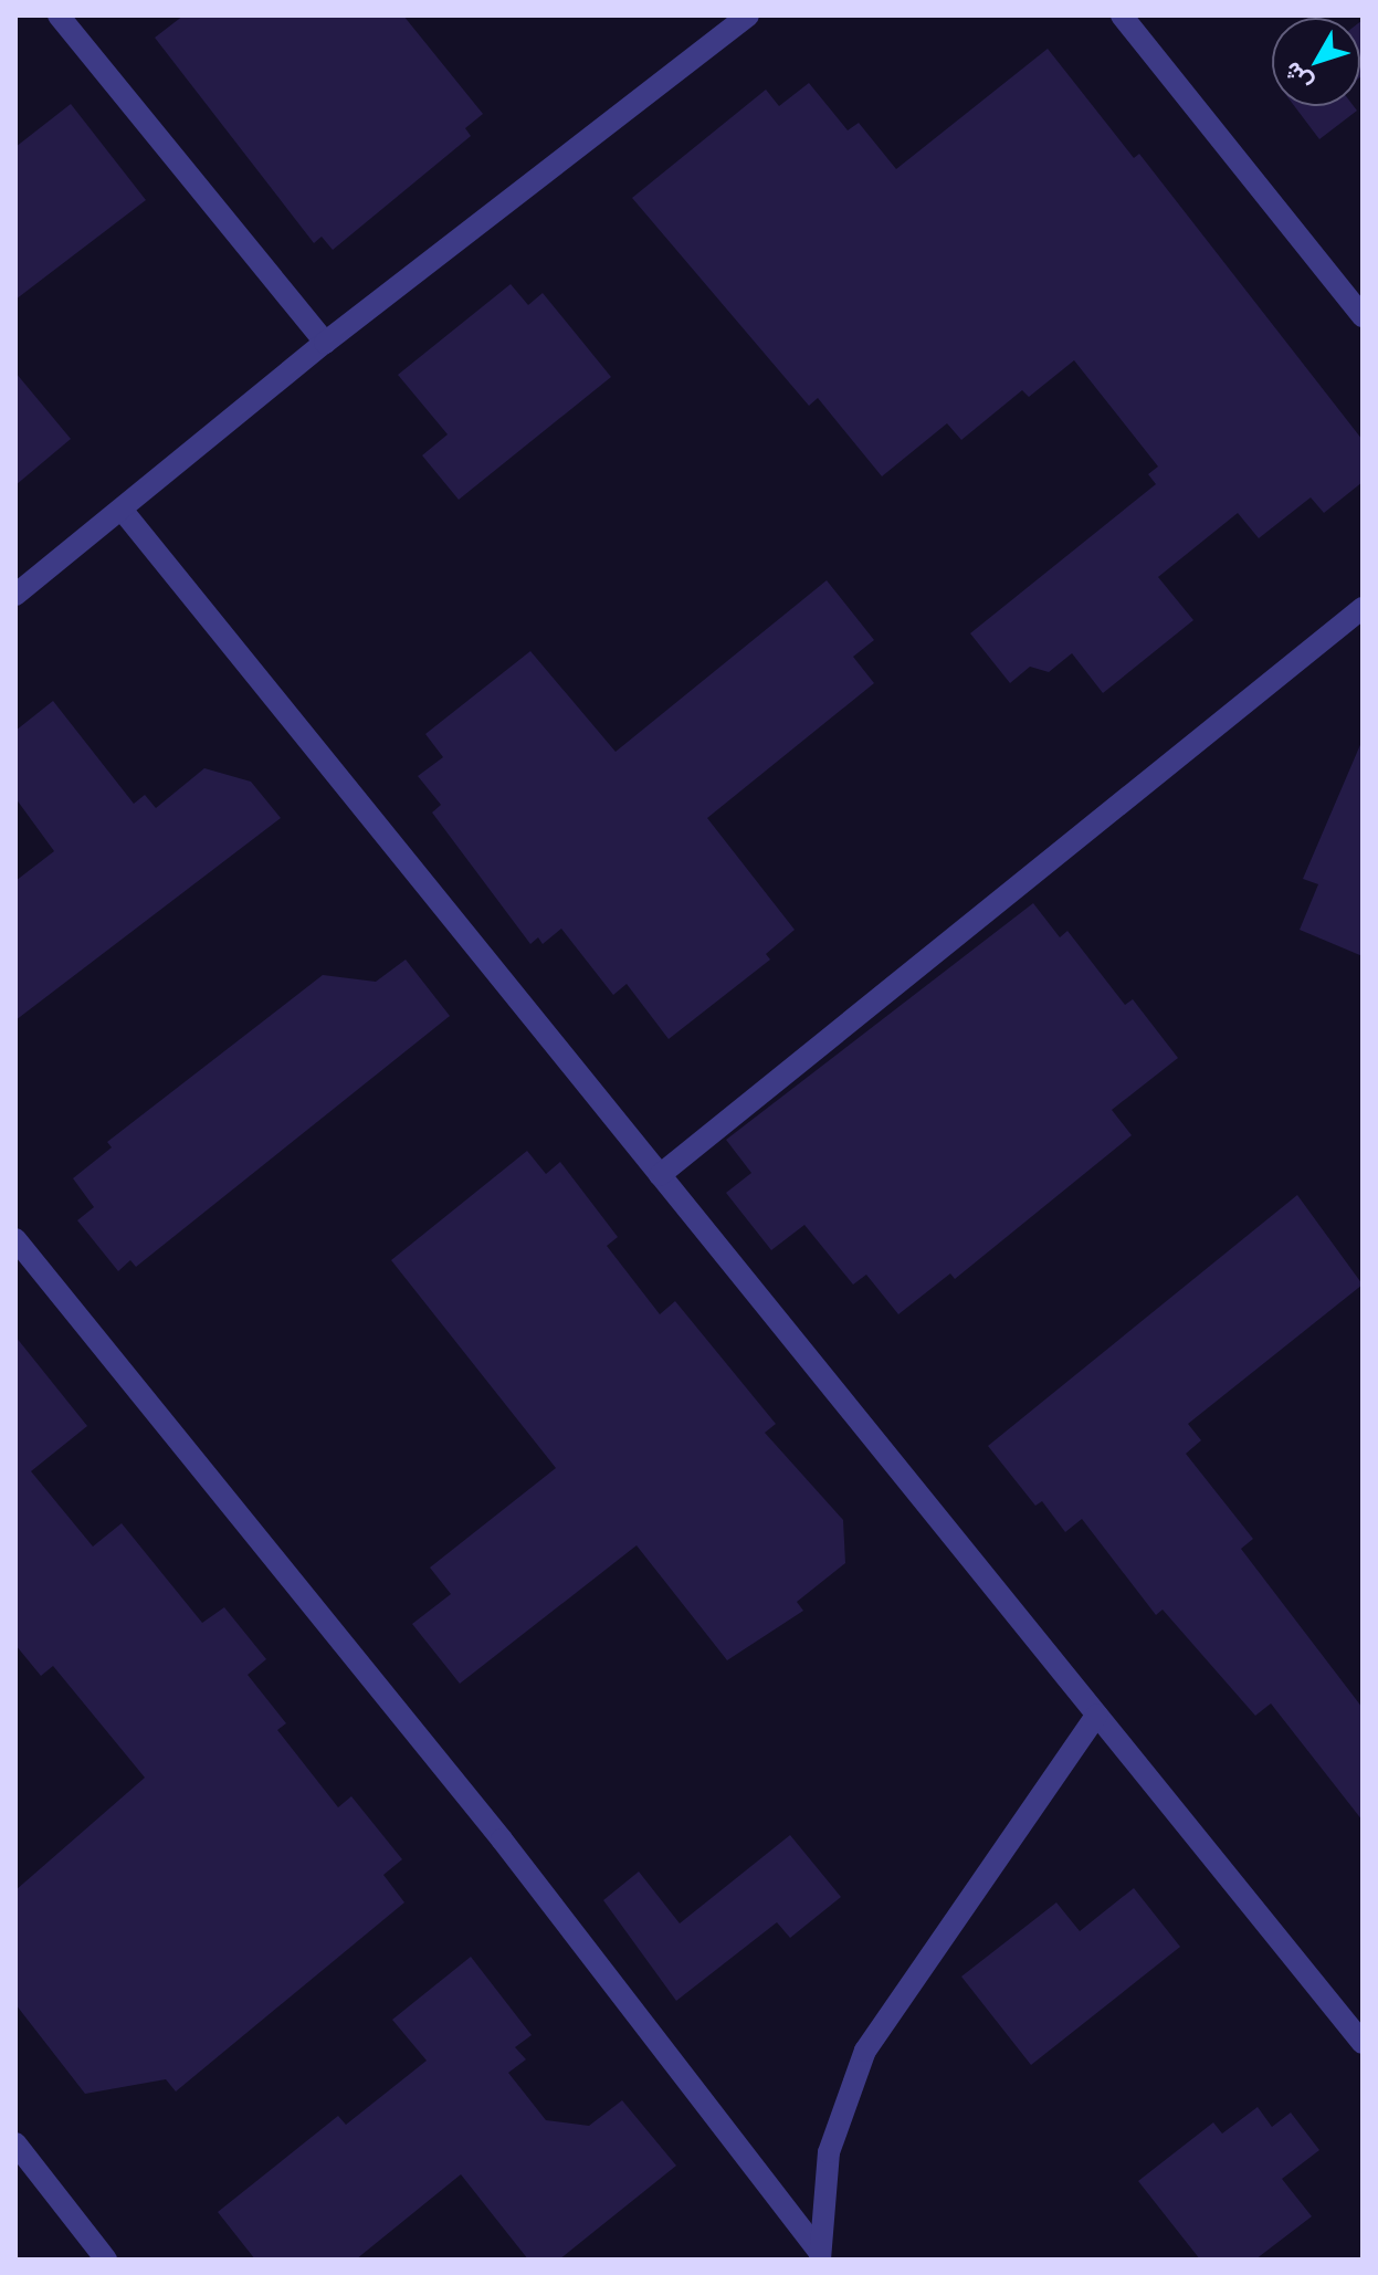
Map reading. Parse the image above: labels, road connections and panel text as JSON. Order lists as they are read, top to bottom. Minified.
{"north":"bottom left"}
